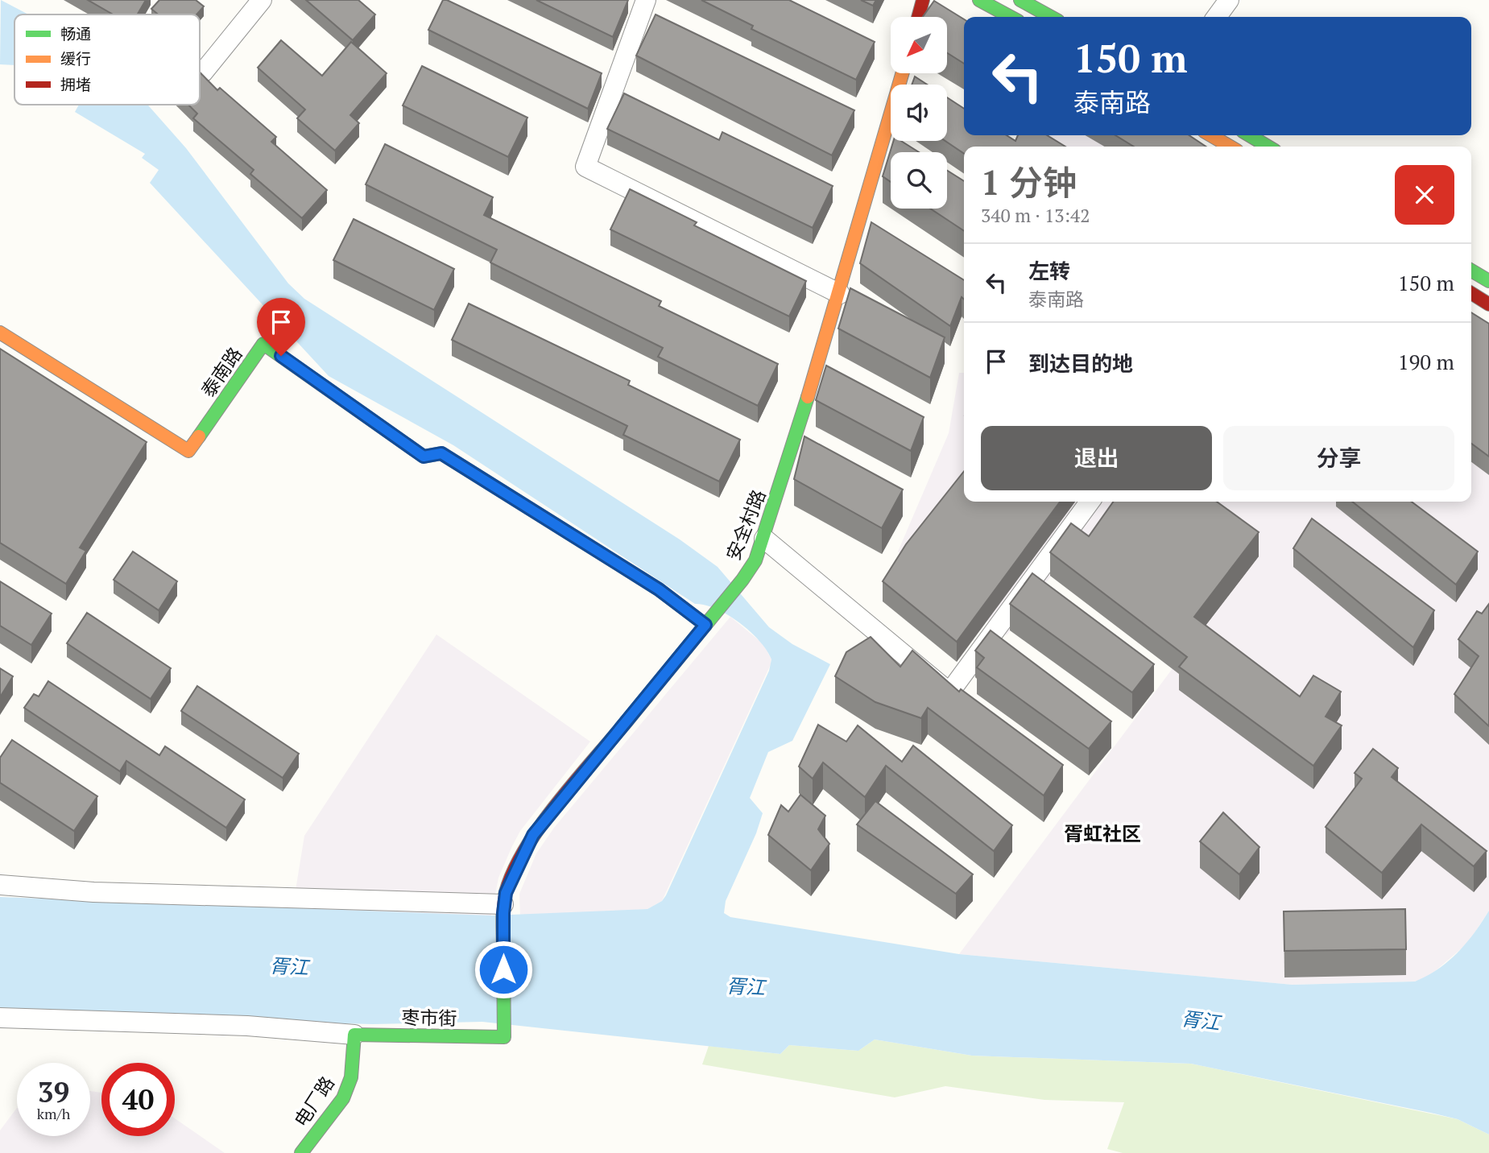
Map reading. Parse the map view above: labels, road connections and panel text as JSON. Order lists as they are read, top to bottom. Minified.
{"streets":{"street":["泰南路","安全村路","枣市街","电厂路"]},"crossings":[["泰南路","安全村路"],["安全村路","枣市街"],["枣市街","电厂路"]],"districts":["胥虹社区"],"water":["胥江"],"legend":["畅通","缓行","拥堵"],"north":"bottom left","page":{"turn":["150 m","泰南路"],"heading":["1 分钟","340 m · 13:42"],"list":[{"name":"左转","note":"泰南路","value":"150 m"},{"name":"到达目的地","value":"190 m"}],"buttons":["退出","分享"],"speed":"39 km/h","limit":"40"}}
